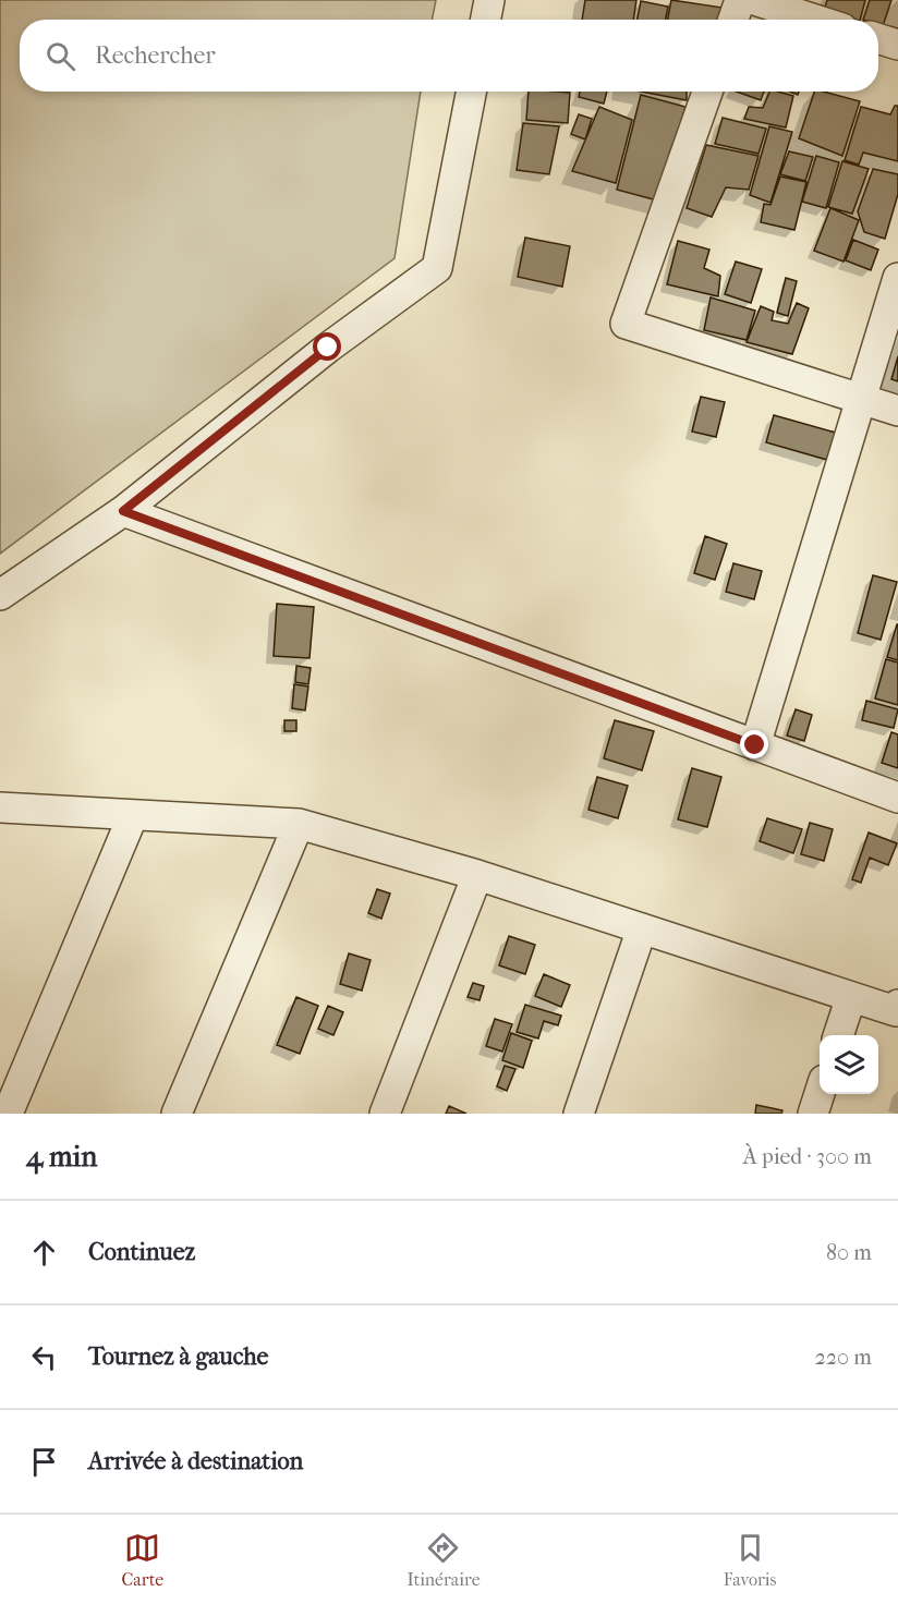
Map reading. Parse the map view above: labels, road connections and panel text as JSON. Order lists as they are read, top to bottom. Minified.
{"page":{"search":"Rechercher","heading":["4 min","À pied · 300 m"],"list":[["Continuez","80 m"],["Tournez à gauche","220 m"],"Arrivée à destination"],"nav":["Carte","Itinéraire","Favoris"]}}
